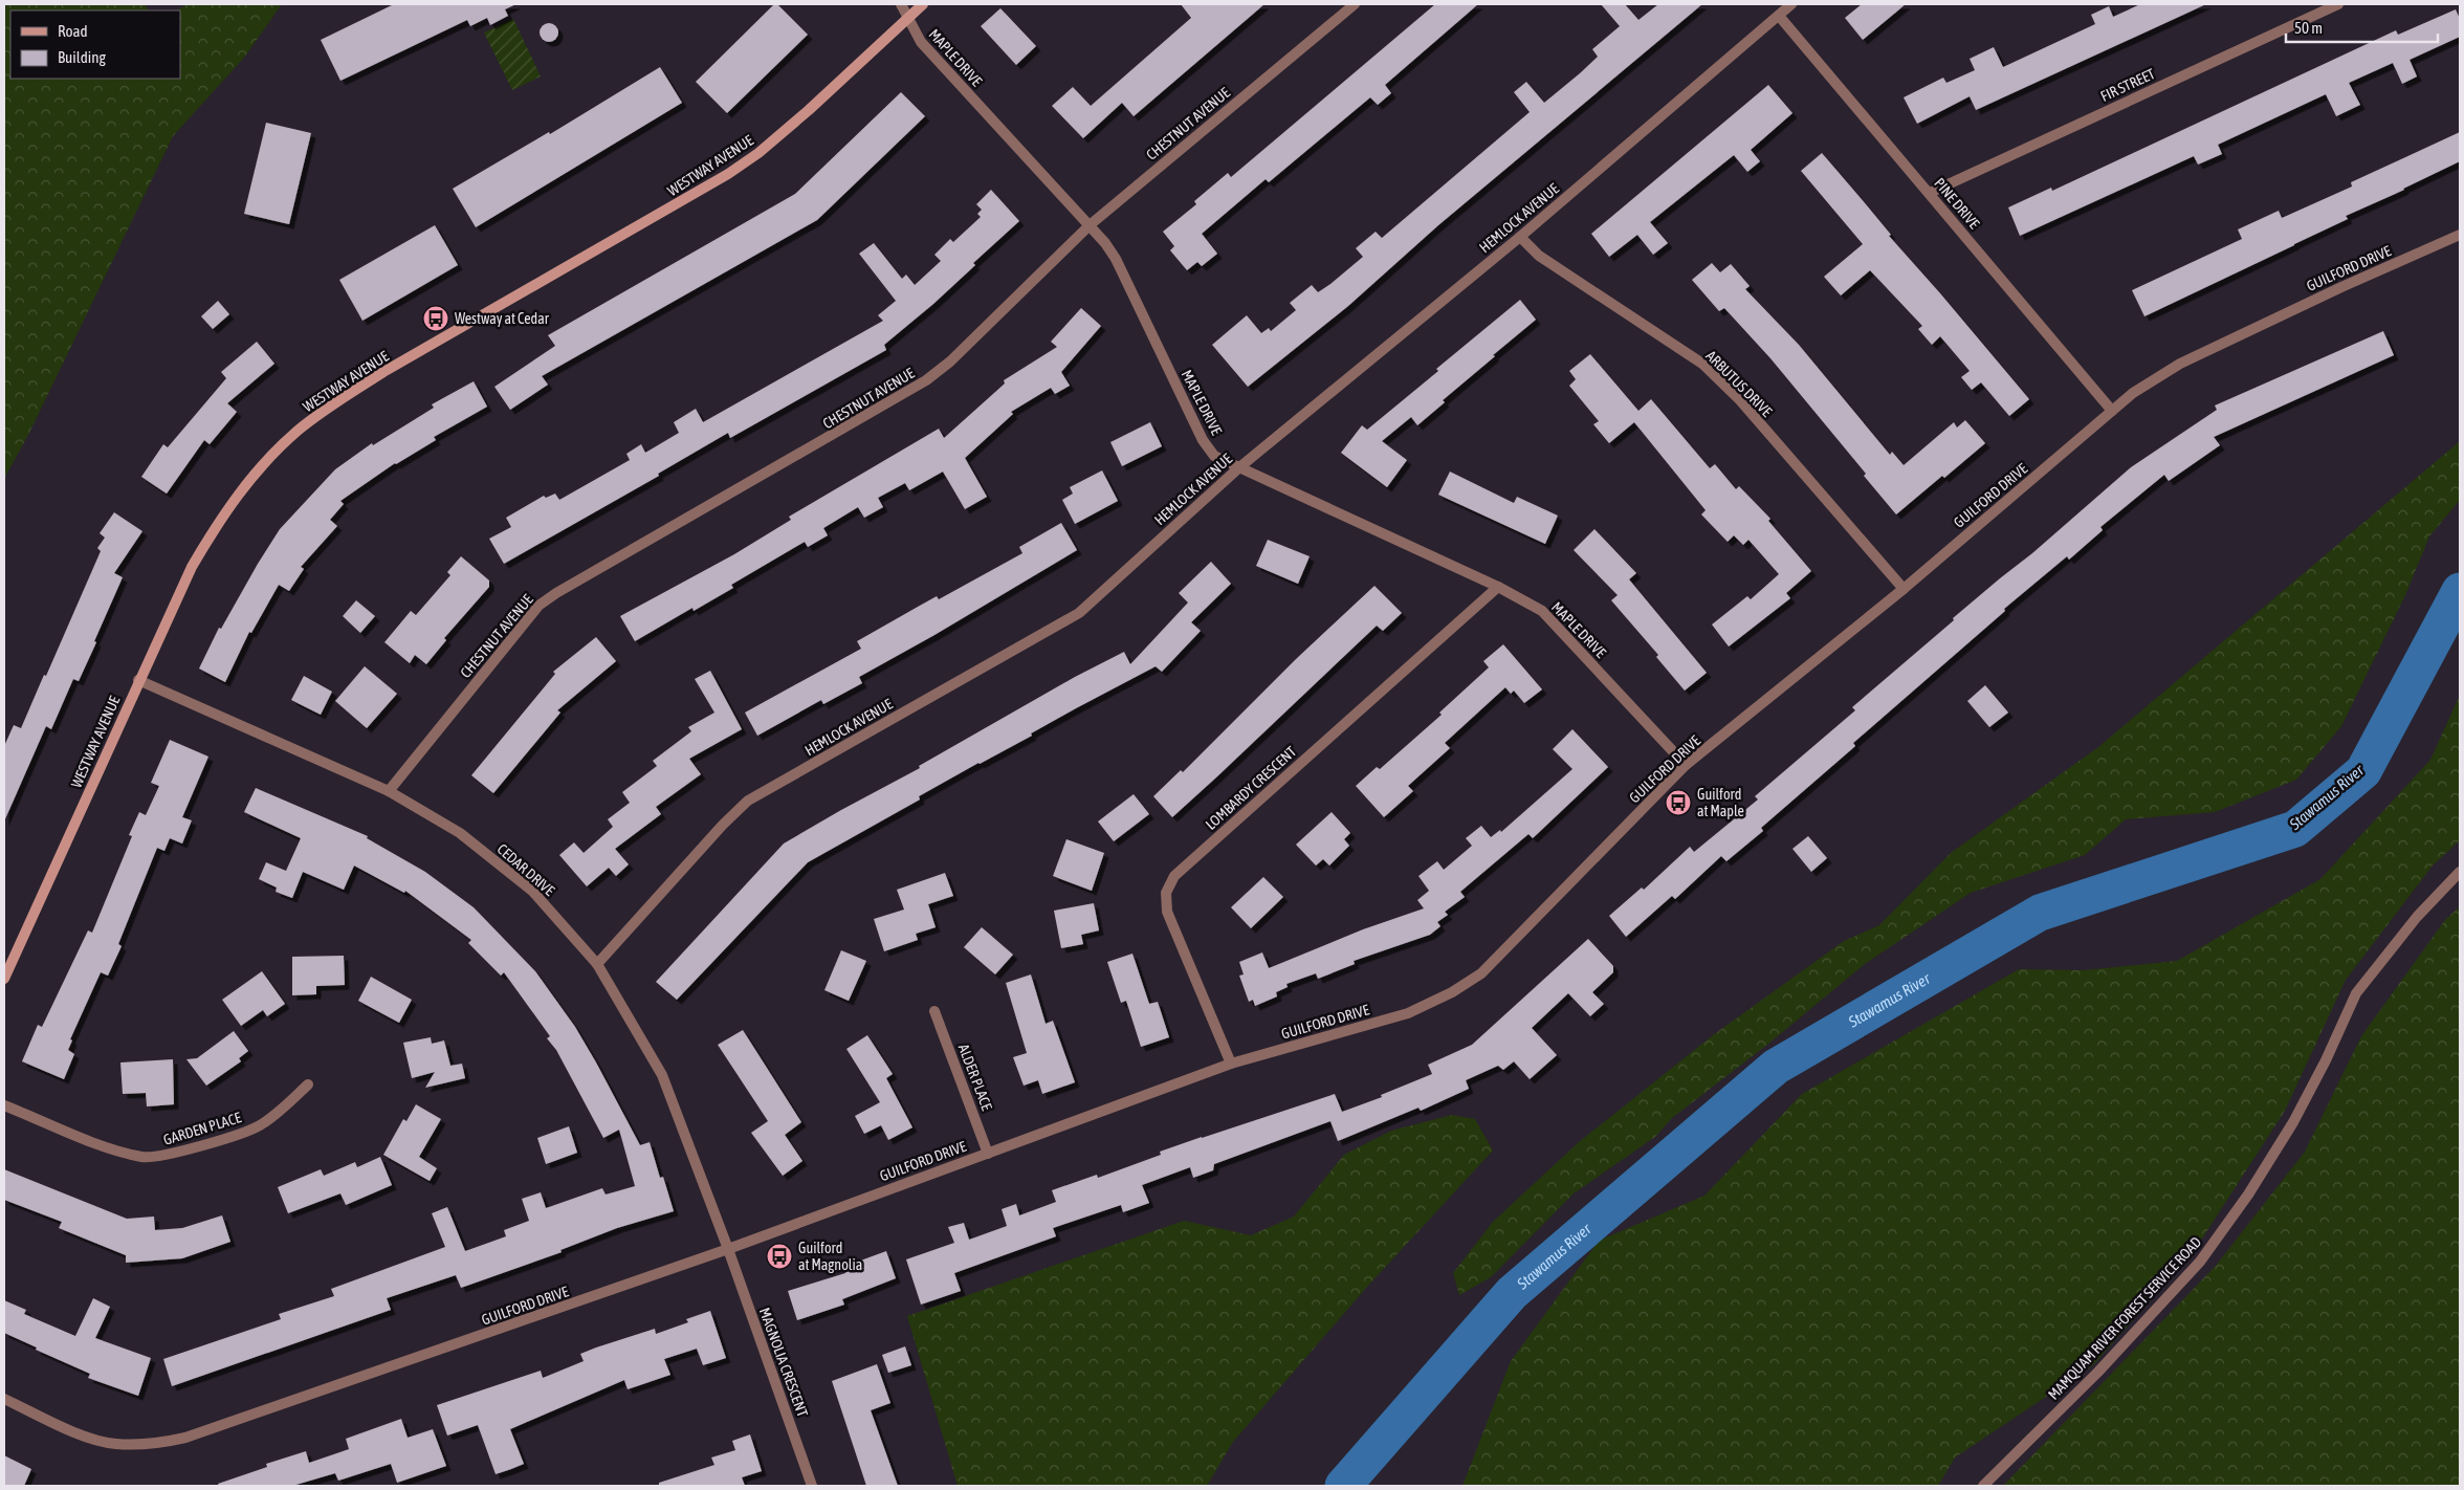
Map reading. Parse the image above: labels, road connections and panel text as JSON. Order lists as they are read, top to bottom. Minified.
{"streets":{"street":["MAPLE DRIVE","FIR STREET","CHESTNUT AVENUE","WESTWAY AVENUE","PINE DRIVE","HEMLOCK AVENUE","GUILFORD DRIVE","ARBUTUS DRIVE","LOMBARDY CRESCENT","CEDAR DRIVE","ALDER PLACE","GARDEN PLACE","MAMQUAM RIVER FOREST SERVICE ROAD","MAGNOLIA CRESCENT"]},"crossings":[["MAPLE DRIVE","CHESTNUT AVENUE"],["MAPLE DRIVE","WESTWAY AVENUE"],["MAPLE DRIVE","HEMLOCK AVENUE"],["MAPLE DRIVE","GUILFORD DRIVE"],["MAPLE DRIVE","LOMBARDY CRESCENT"],["FIR STREET","PINE DRIVE"],["CHESTNUT AVENUE","CEDAR DRIVE"],["WESTWAY AVENUE","CEDAR DRIVE"],["PINE DRIVE","HEMLOCK AVENUE"],["PINE DRIVE","GUILFORD DRIVE"],["HEMLOCK AVENUE","ARBUTUS DRIVE"],["HEMLOCK AVENUE","CEDAR DRIVE"],["GUILFORD DRIVE","ARBUTUS DRIVE"],["GUILFORD DRIVE","LOMBARDY CRESCENT"],["GUILFORD DRIVE","CEDAR DRIVE"],["GUILFORD DRIVE","ALDER PLACE"],["GUILFORD DRIVE","MAGNOLIA CRESCENT"],["CEDAR DRIVE","MAGNOLIA CRESCENT"]],"water":["Stawamus River"],"places":{"bus stop":["Westway at Cedar","Guilford at Maple","Guilford at Magnolia"]},"legend":["Road","Building"],"scale_bar":"50 m"}
